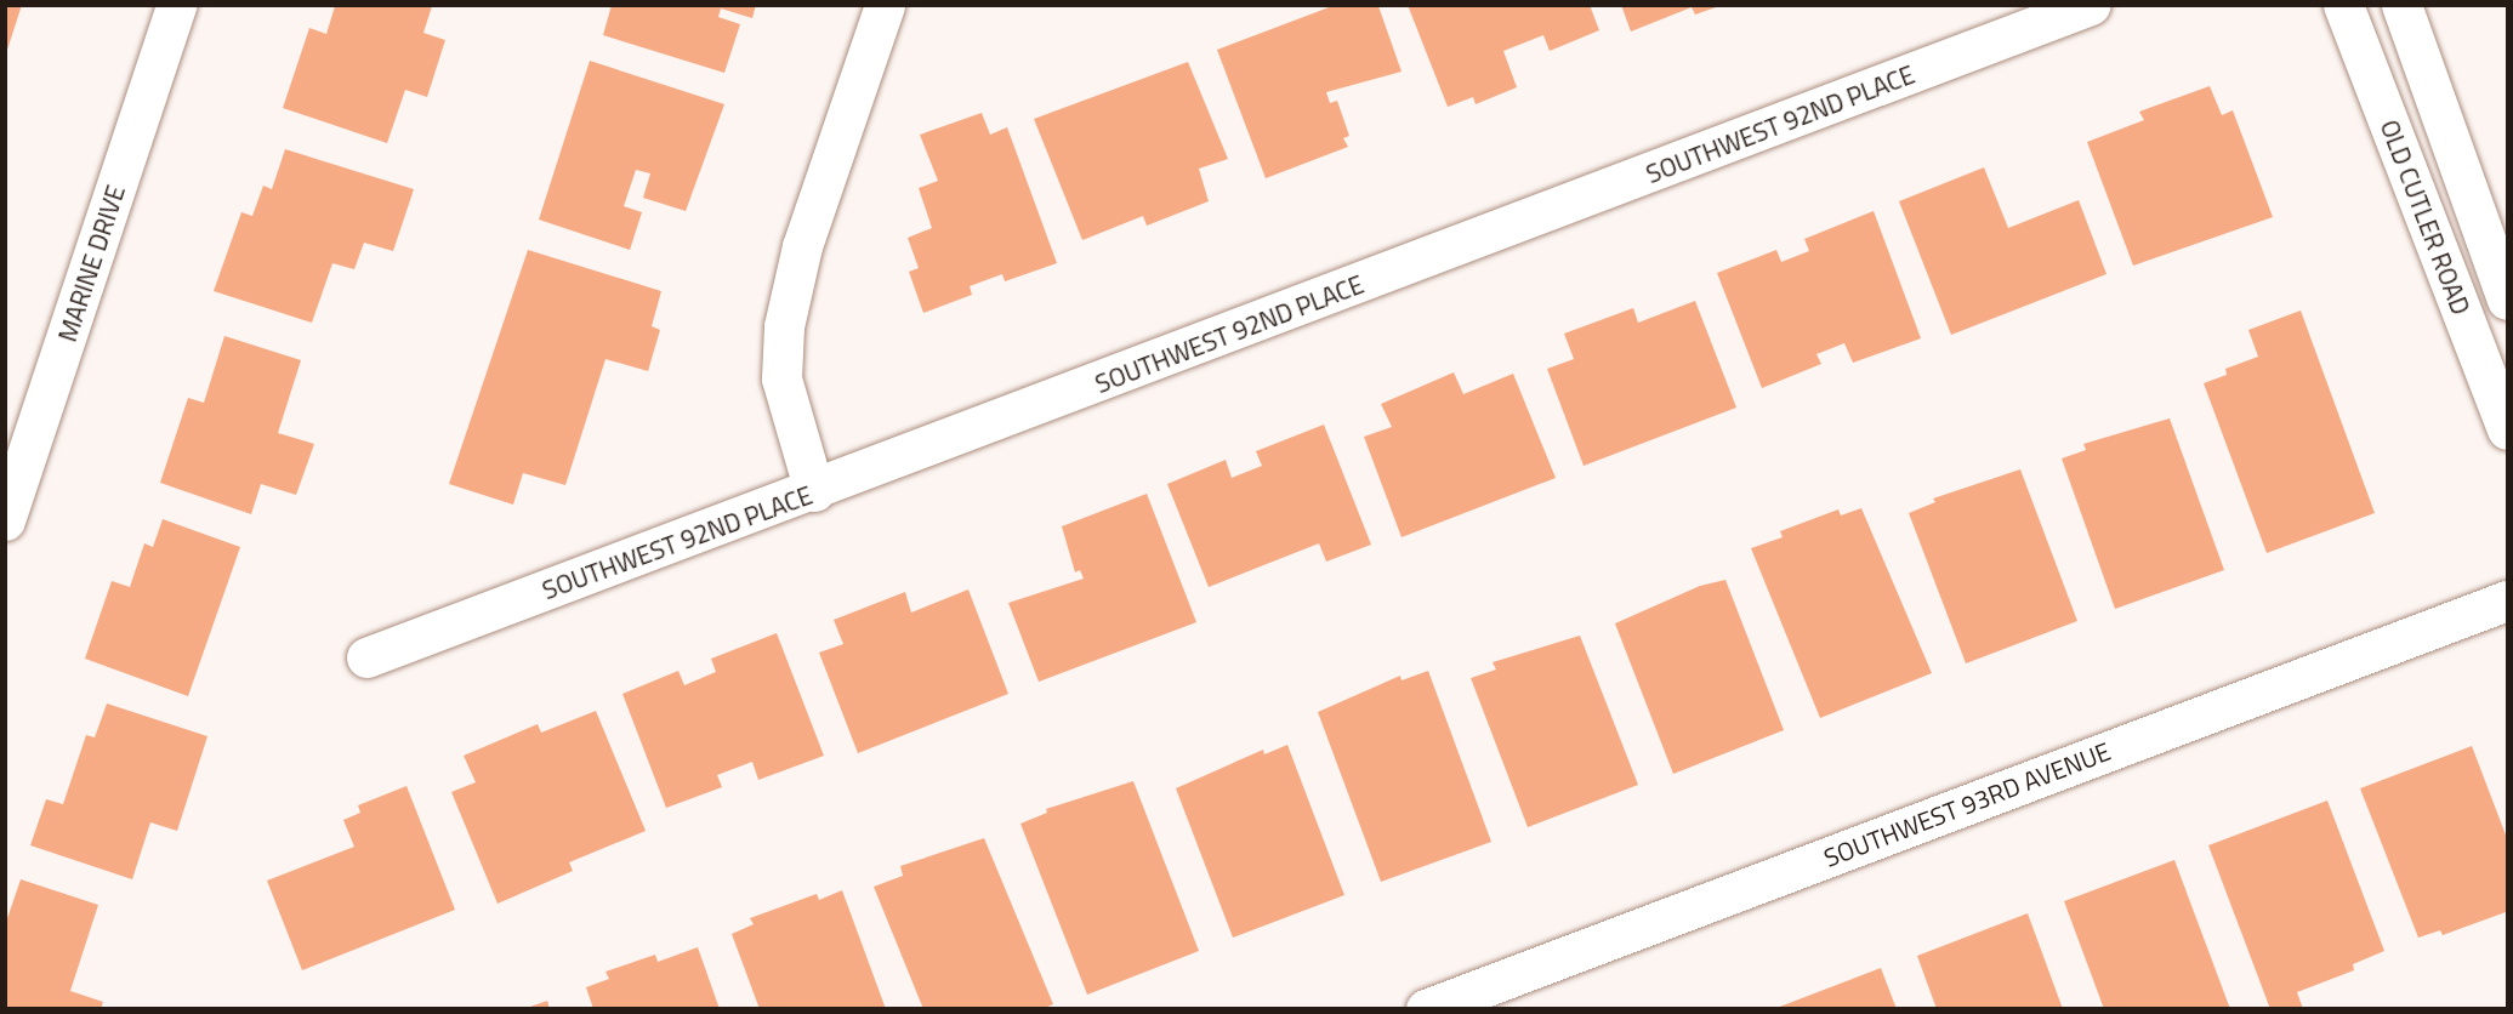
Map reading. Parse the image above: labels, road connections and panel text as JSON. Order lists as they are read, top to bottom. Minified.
{"streets":{"street":["SOUTHWEST 92ND PLACE","OLD CUTLER ROAD","MARINE DRIVE","SOUTHWEST 93RD AVENUE"]}}
